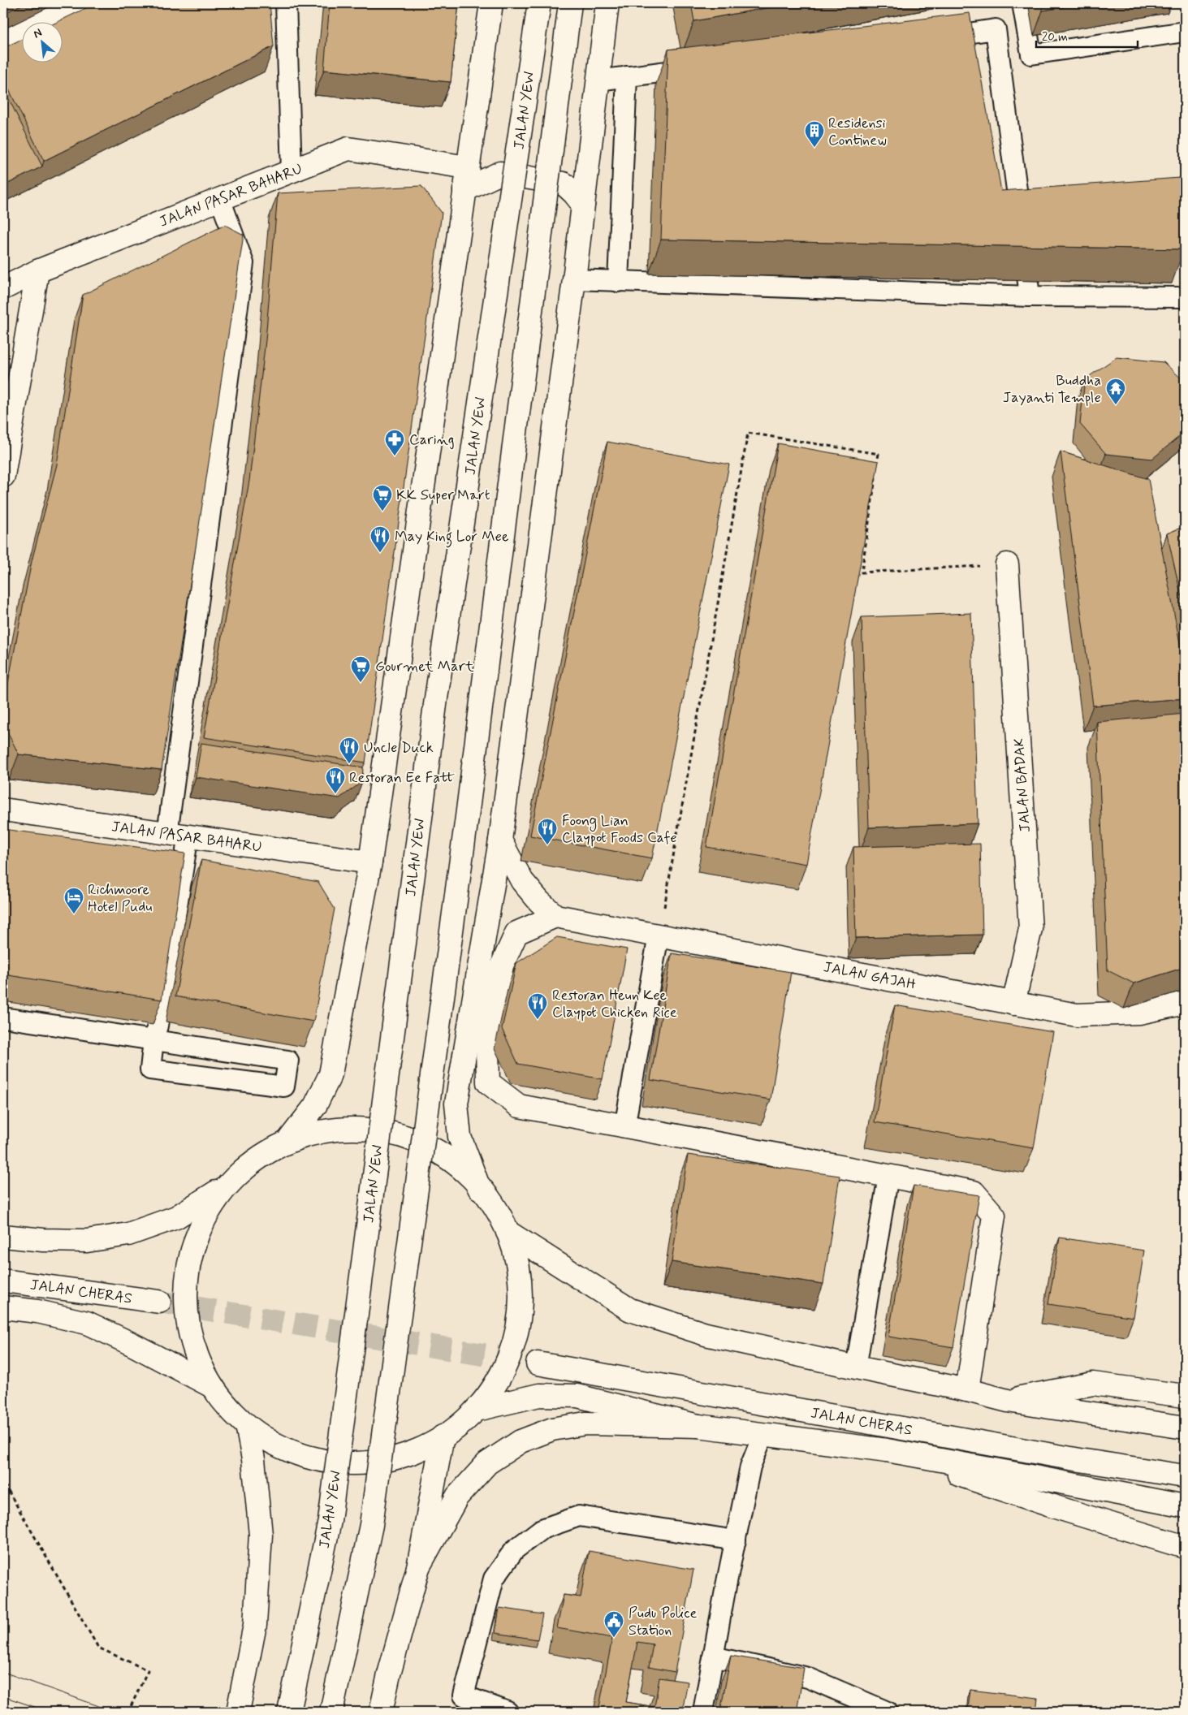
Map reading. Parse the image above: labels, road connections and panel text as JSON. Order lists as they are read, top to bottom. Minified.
{"streets":{"street":["JALAN YEW","JALAN PASAR BAHARU","JALAN BADAK","JALAN GAJAH","JALAN CHERAS"]},"crossings":[["JALAN BADAK","JALAN GAJAH"]],"places":{"building":["Residensi Continew"],"temple":["Buddha Jayanti Temple"],"pharmacy":["Caring"],"supermarket":["KK Super Mart","Gourmet Mart"],"restaurant":["May King Lor Mee","Uncle Duck","Restoran Ee Fatt","Foong Lian Claypot Foods Cafe","Restoran Heun Kee Claypot Chicken Rice"],"hotel":["Richmoore Hotel Pudu"],"public building":["Pudu Police Station"]},"scale_bar":"20 m","north":"top left"}
